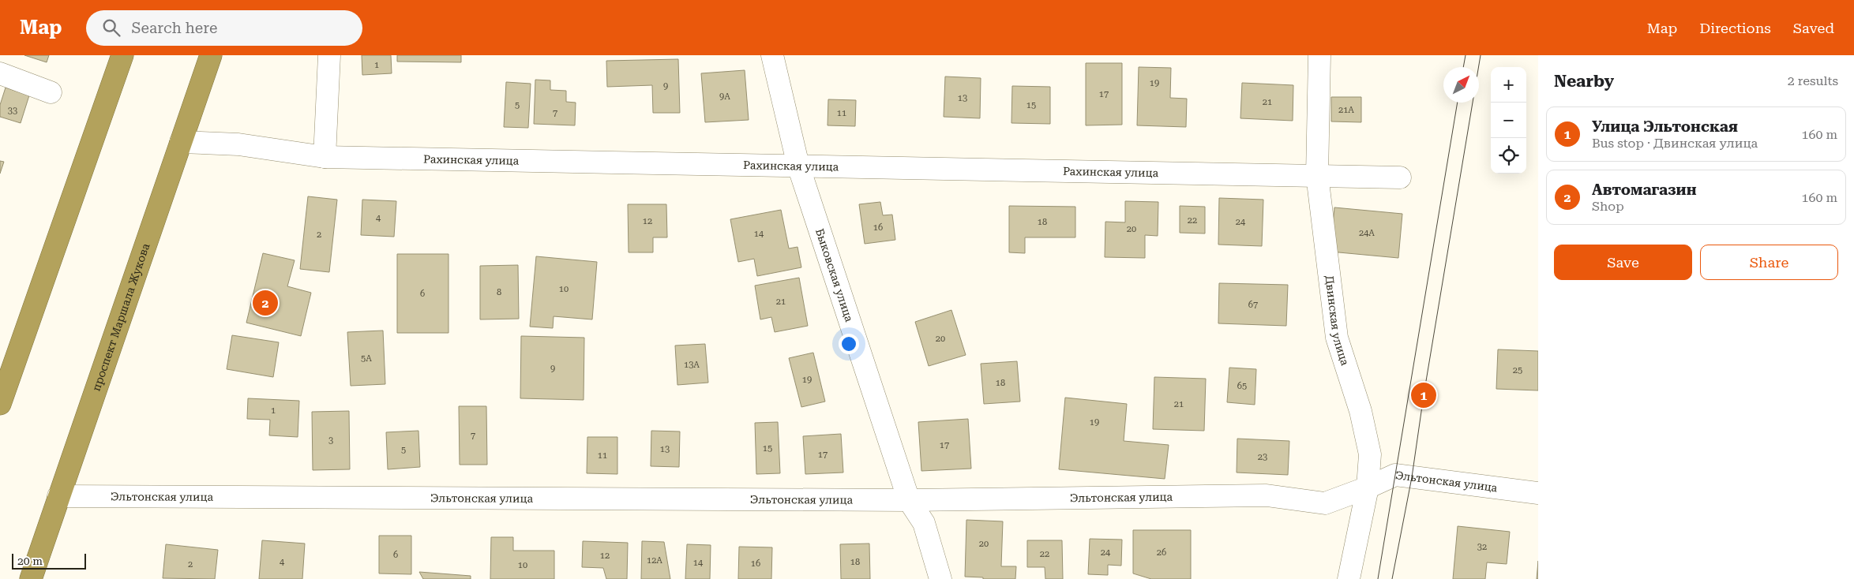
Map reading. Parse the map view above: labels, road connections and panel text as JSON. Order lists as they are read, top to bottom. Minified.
{"streets":{"highway":["проспект Маршала Жукова"],"street":["Рахинская улица","Быковская улица","Двинская улица","Эльтонская улица"]},"crossings":[["Рахинская улица","Быковская улица"],["Рахинская улица","проспект Маршала Жукова"],["Рахинская улица","Двинская улица"],["Быковская улица","Эльтонская улица"],["проспект Маршала Жукова","Эльтонская улица"],["Двинская улица","Эльтонская улица"]],"house_numbers":["1","19","9","17","9А","13","21","5","15","21А","33","7","11","4","22","12","18","24","16","20","24А","14","2","10","8","6","21","67","20","5А","13А","9","25","19","18","65","21","1","19","7","3","17","15","13","5","17","11","23","20","32","24","26","22","6","12","12А","4","18","14","16","2","10"],"scale_bar":"20 m","north":"top right","page":{"header":"Map","search":"Search here","nav":["Map","Directions","Saved"],"heading":["Nearby","2 results"],"map_buttons":["+","−"],"list":[{"mark":"1","name":"Улица Эльтонская","note":"Bus stop · Двинская улица","value":"160 m"},{"mark":"2","name":"Автомагазин","note":"Shop","value":"160 m"}],"buttons":["Save","Share"],"pins":["2","1"],"scale":"20 m"}}
